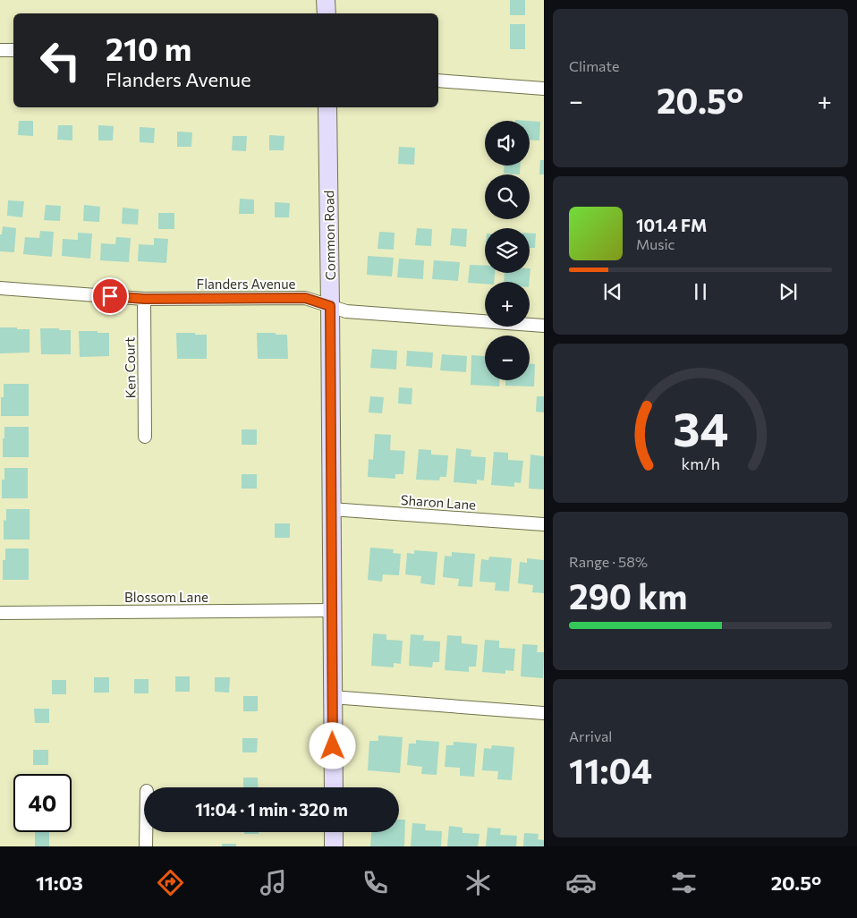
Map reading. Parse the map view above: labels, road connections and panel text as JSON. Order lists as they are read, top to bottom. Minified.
{"streets":{"street":["Common Road","Flanders Avenue","Ken Court","Sharon Lane","Blossom Lane"]},"crossings":[["Common Road","Flanders Avenue"],["Common Road","Sharon Lane"],["Common Road","Blossom Lane"],["Flanders Avenue","Ken Court"]],"page":{"tile":["Climate",["Range · 58%","290 km"],["Arrival","11:04"]],"turn":["210 m","Flanders Avenue"],"heat":["−","20.5°","+"],"map_buttons":["+","−"],"song":["101.4 FM","Music"],"limit":"40","trip":"11:04 · 1 min · 320 m","tabs":["11:03","20.5°"],"gauge":["34","km/h"]}}
